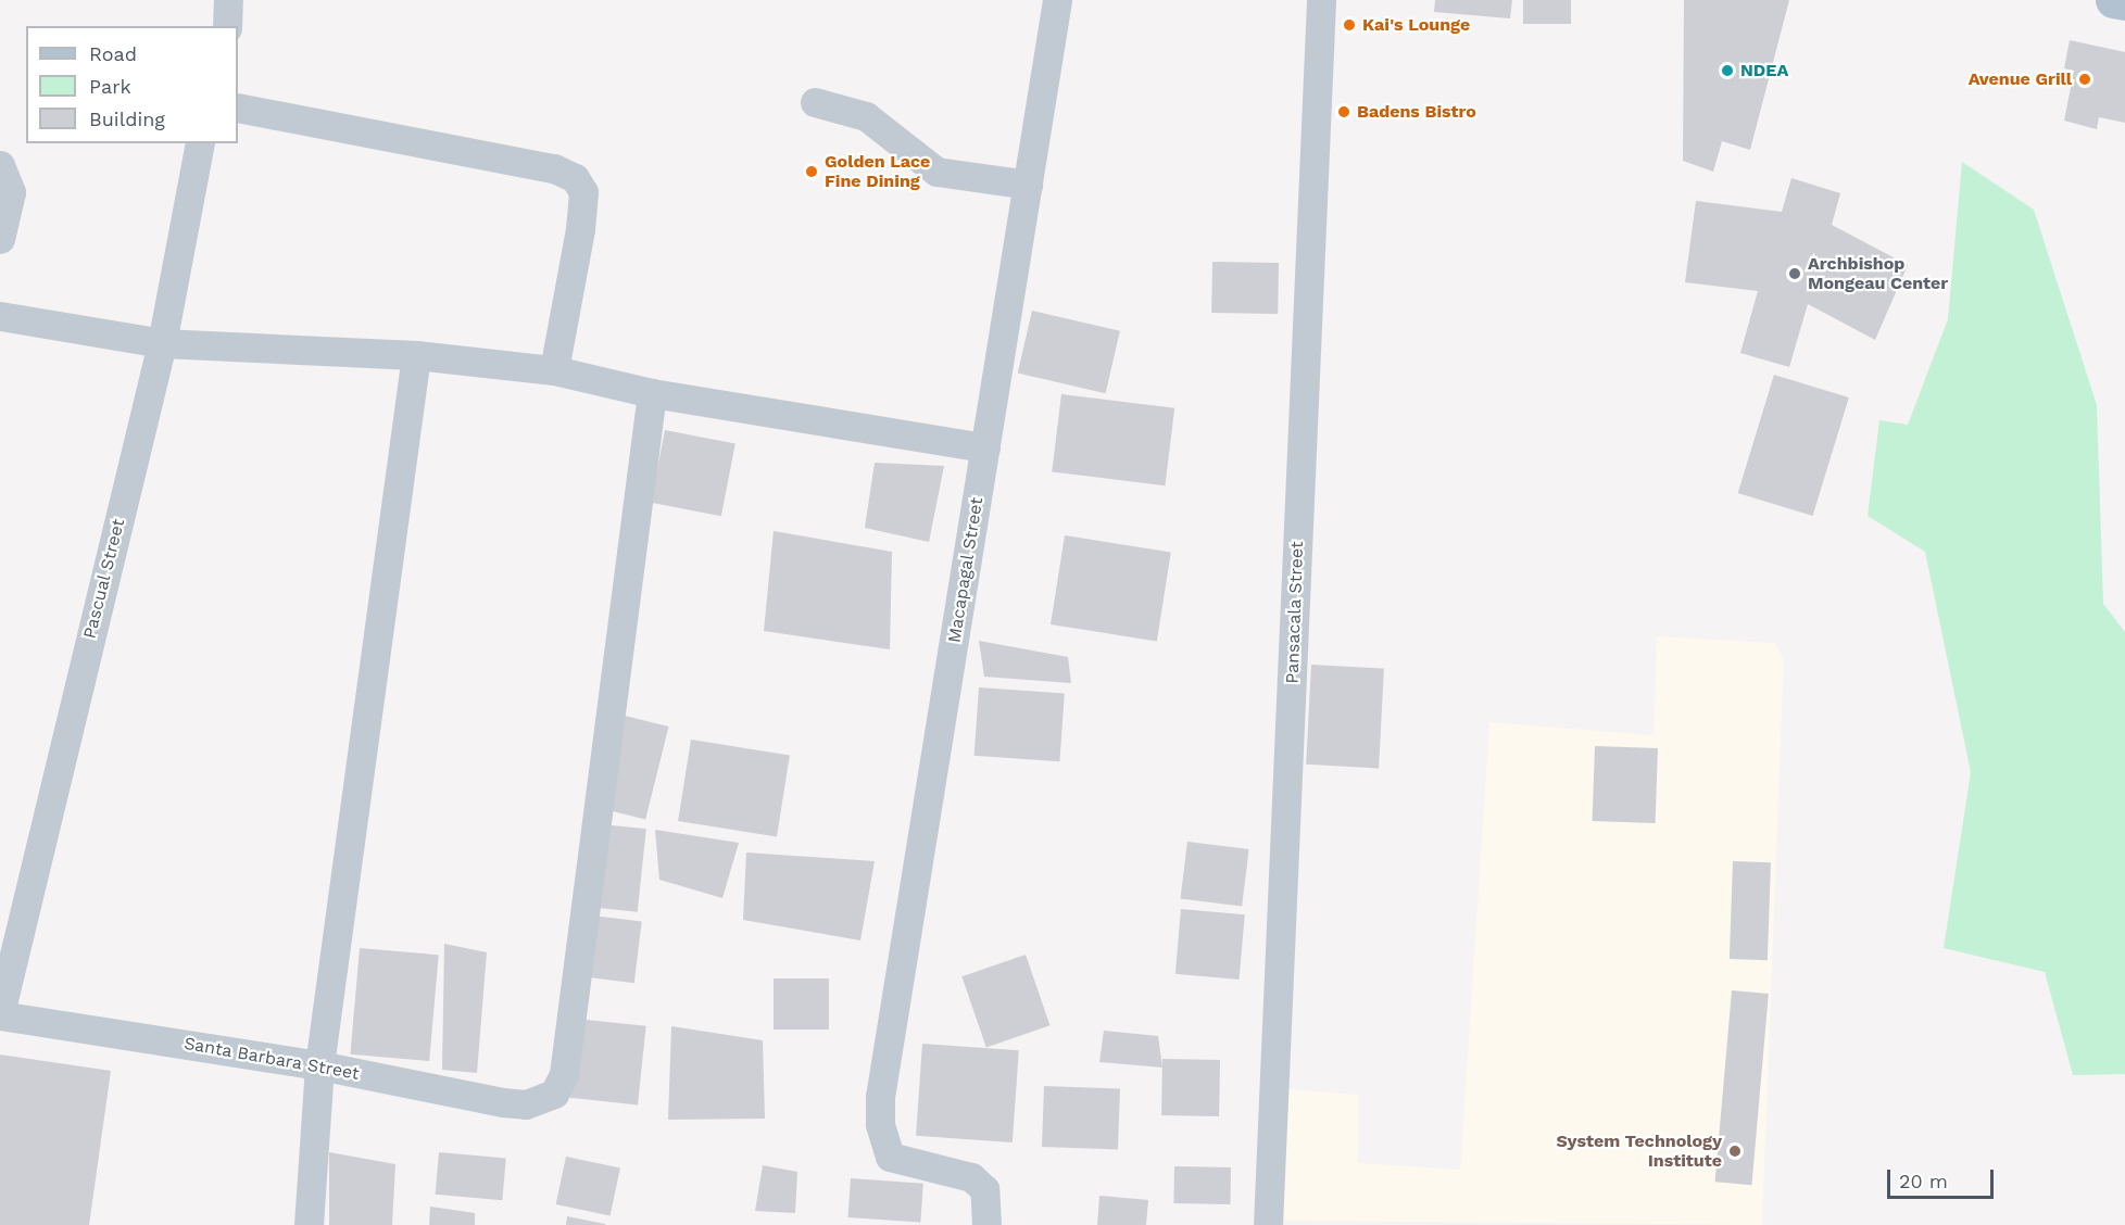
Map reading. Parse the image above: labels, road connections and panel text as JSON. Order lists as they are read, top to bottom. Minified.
{"streets":{"street":["Macapagal Street","Pascual Street","Pansacala Street","Santa Barbara Street"]},"crossings":[["Pascual Street","Santa Barbara Street"]],"places":["Kai's Lounge","NDEA","Avenue Grill","Badens Bistro","Golden Lace Fine Dining","Archbishop Mongeau Center","System Technology Institute"],"legend":["Road","Park","Building"],"scale_bar":"20 m"}
